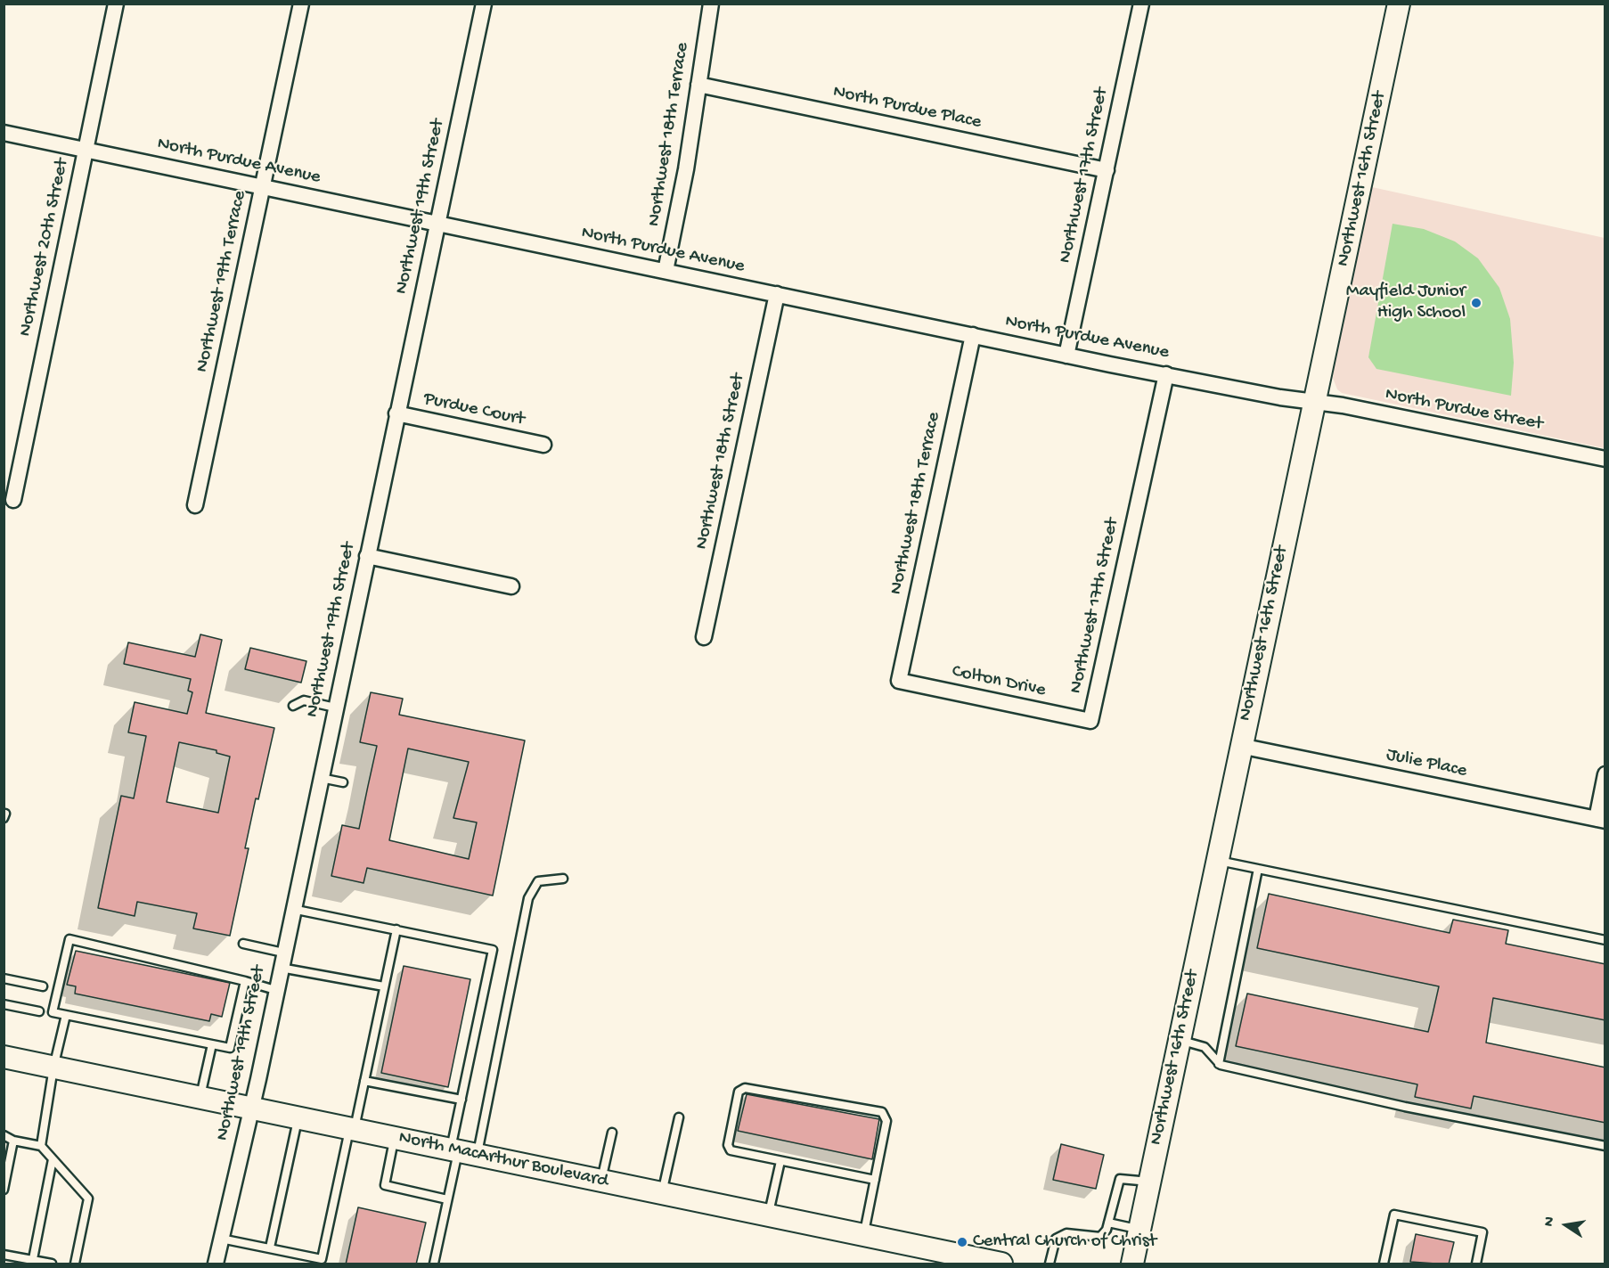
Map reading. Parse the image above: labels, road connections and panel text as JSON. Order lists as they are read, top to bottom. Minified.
{"streets":{"street":["North Purdue Place","Northwest 18th Terrace","North Purdue Avenue","Northwest 17th Street","Northwest 16th Street","Northwest 19th Street","Northwest 20th Street","Northwest 19th Terrace","Purdue Court","North Purdue Street","Northwest 18th Street","Colton Drive","Julie Place","North MacArthur Boulevard"]},"crossings":[["North Purdue Place","Northwest 18th Terrace"],["North Purdue Place","Northwest 17th Street"],["Northwest 18th Terrace","North Purdue Avenue"],["Northwest 18th Terrace","Colton Drive"],["North Purdue Avenue","Northwest 17th Street"],["North Purdue Avenue","Northwest 16th Street"],["North Purdue Avenue","Northwest 19th Street"],["North Purdue Avenue","Northwest 20th Street"],["North Purdue Avenue","Northwest 19th Terrace"],["North Purdue Avenue","North Purdue Street"],["North Purdue Avenue","Northwest 18th Street"],["Northwest 17th Street","Colton Drive"],["Northwest 16th Street","North Purdue Street"],["Northwest 16th Street","Julie Place"],["Northwest 19th Street","Purdue Court"],["Northwest 19th Street","North MacArthur Boulevard"]],"places":["Mayfield Junior High School","Central Church of Christ"],"north":"left"}
